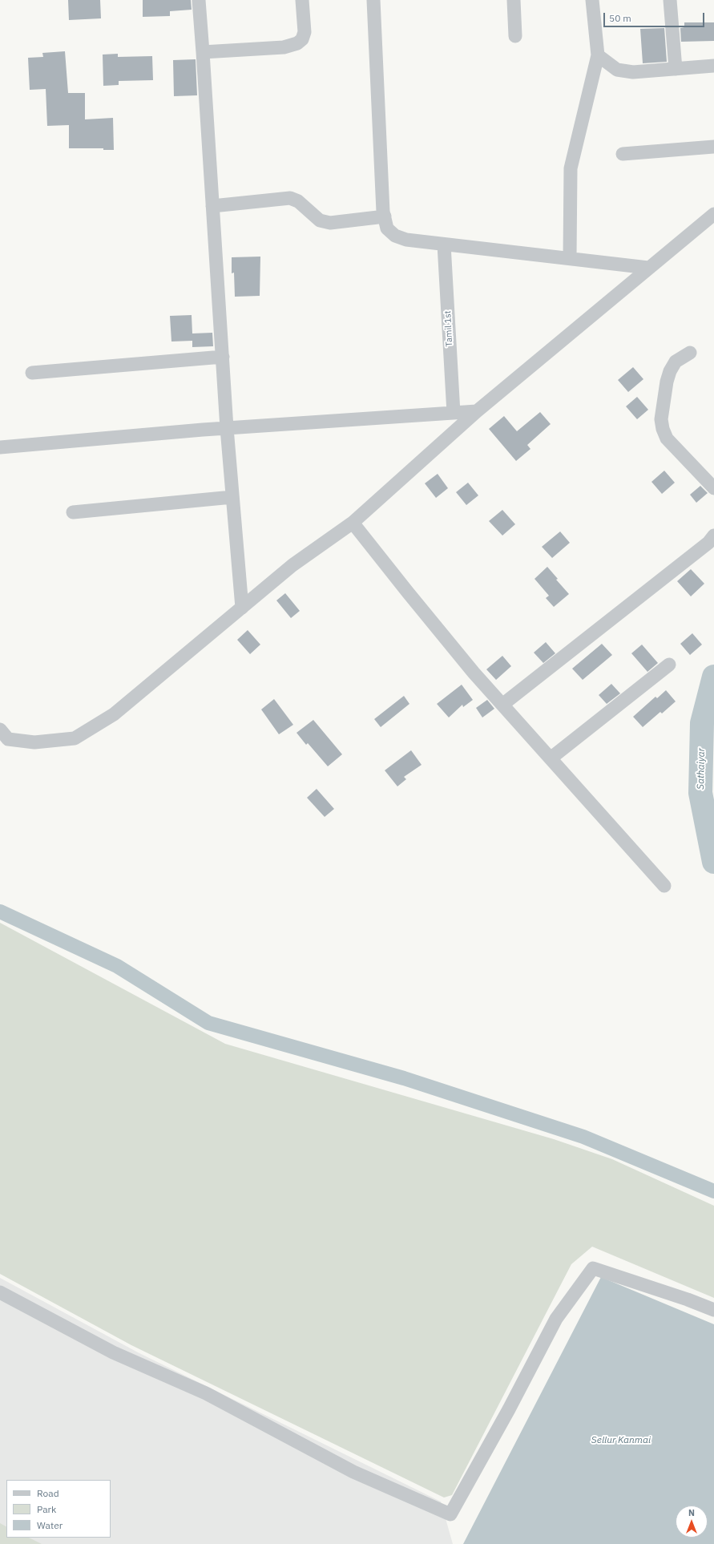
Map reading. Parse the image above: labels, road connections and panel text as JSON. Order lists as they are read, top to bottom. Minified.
{"streets":{"street":["Tamil 1st"]},"water":["Sathaiyar","Sellur Kanmai"],"legend":["Road","Park","Water"],"scale_bar":"50 m","north":"top"}
